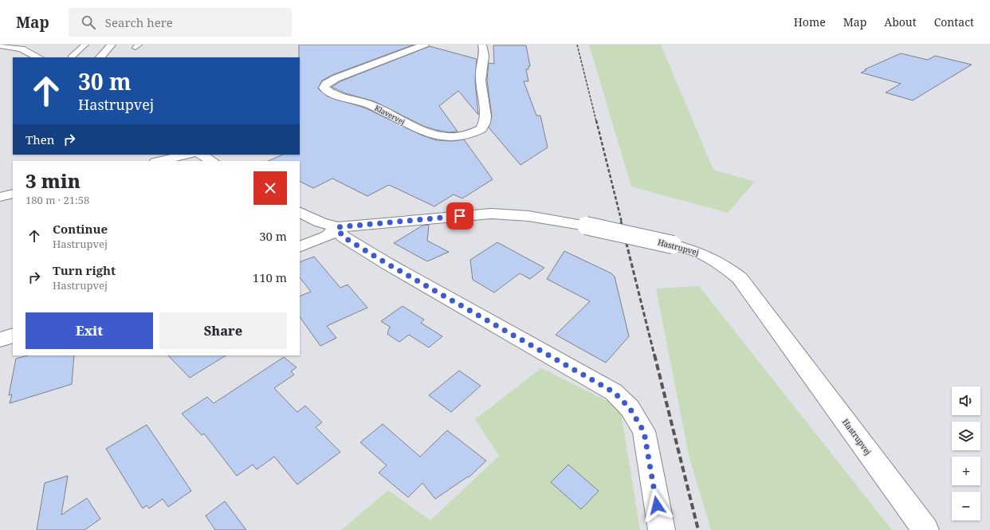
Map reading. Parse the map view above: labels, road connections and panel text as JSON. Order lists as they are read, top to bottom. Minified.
{"streets":{"street":["Klavervej","Hastrupvej"]},"page":{"header":"Map","search":"Search here","nav":["Home","Map","About","Contact"],"turn":["30 m","Hastrupvej"],"then":"Then","heading":["3 min","180 m · 21:58"],"list":[{"name":"Continue","note":"Hastrupvej","value":"30 m"},{"name":"Turn right","note":"Hastrupvej","value":"110 m"}],"buttons":["Exit","Share"],"map_buttons":["+","−"]}}
